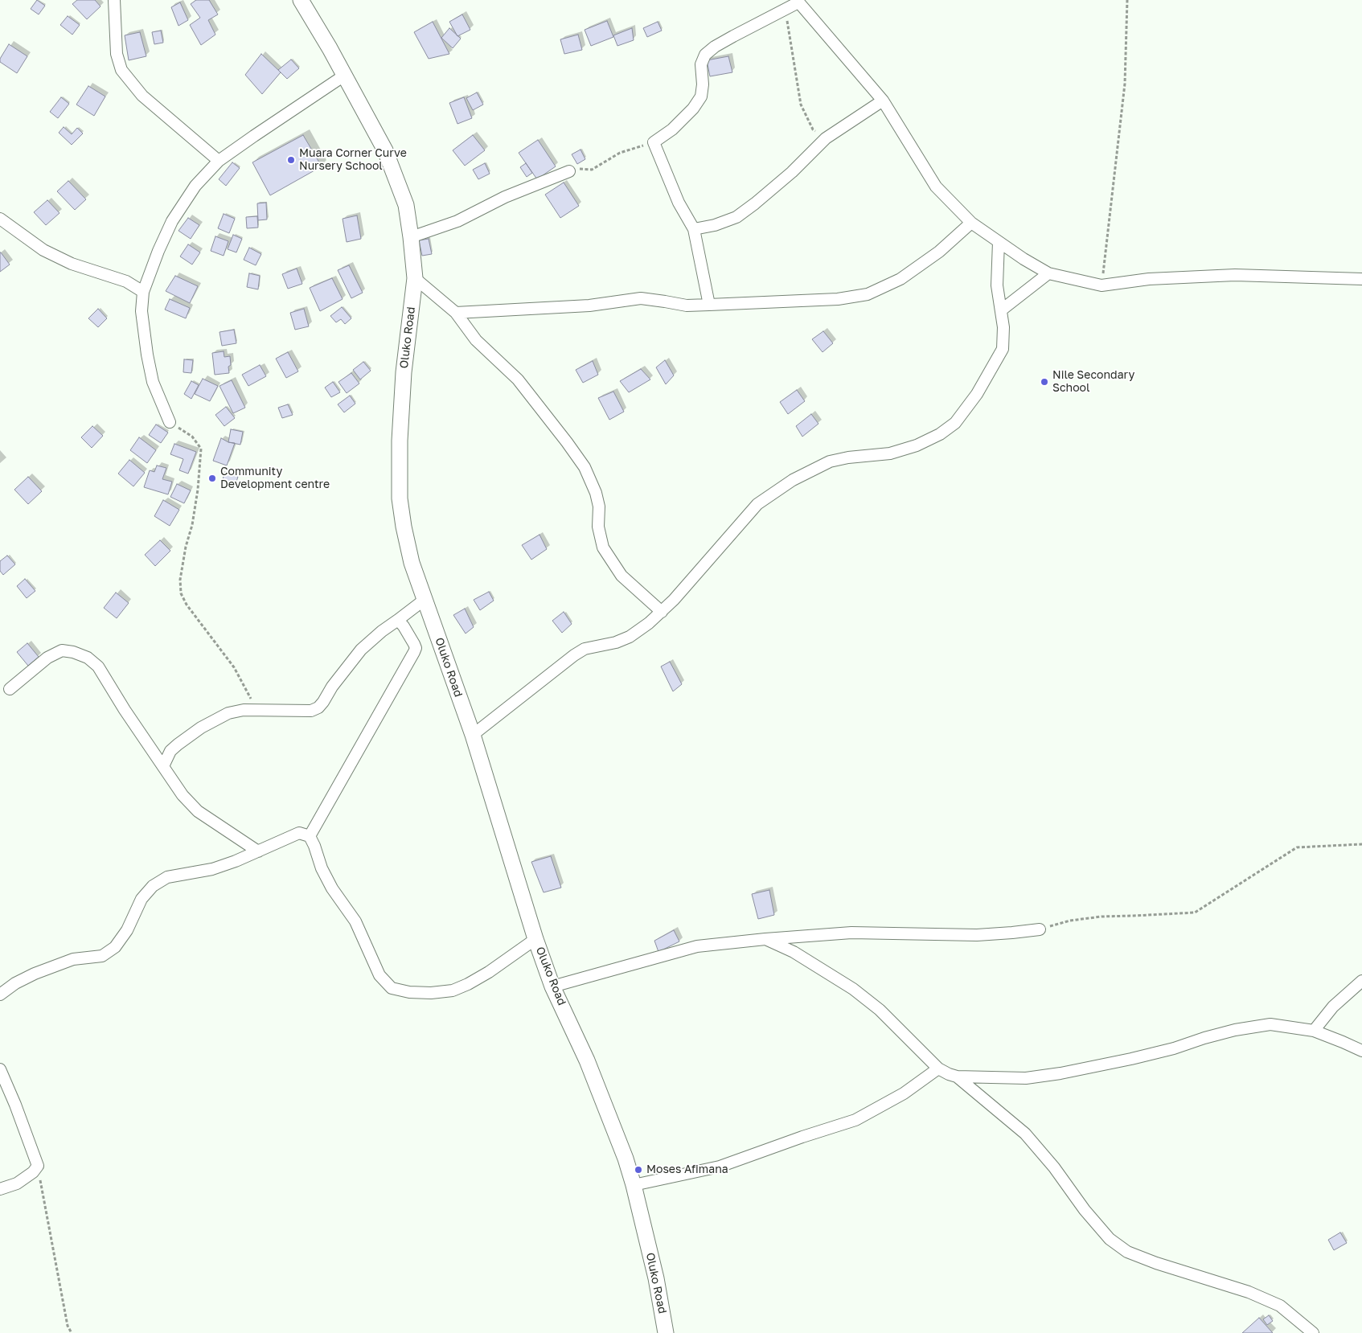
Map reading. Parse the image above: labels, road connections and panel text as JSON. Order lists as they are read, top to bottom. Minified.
{"streets":{"main road":["Oluko Road"]},"places":["Muara Corner Curve Nursery School","Nile Secondary School","Community Development centre","Moses Afimana"]}
